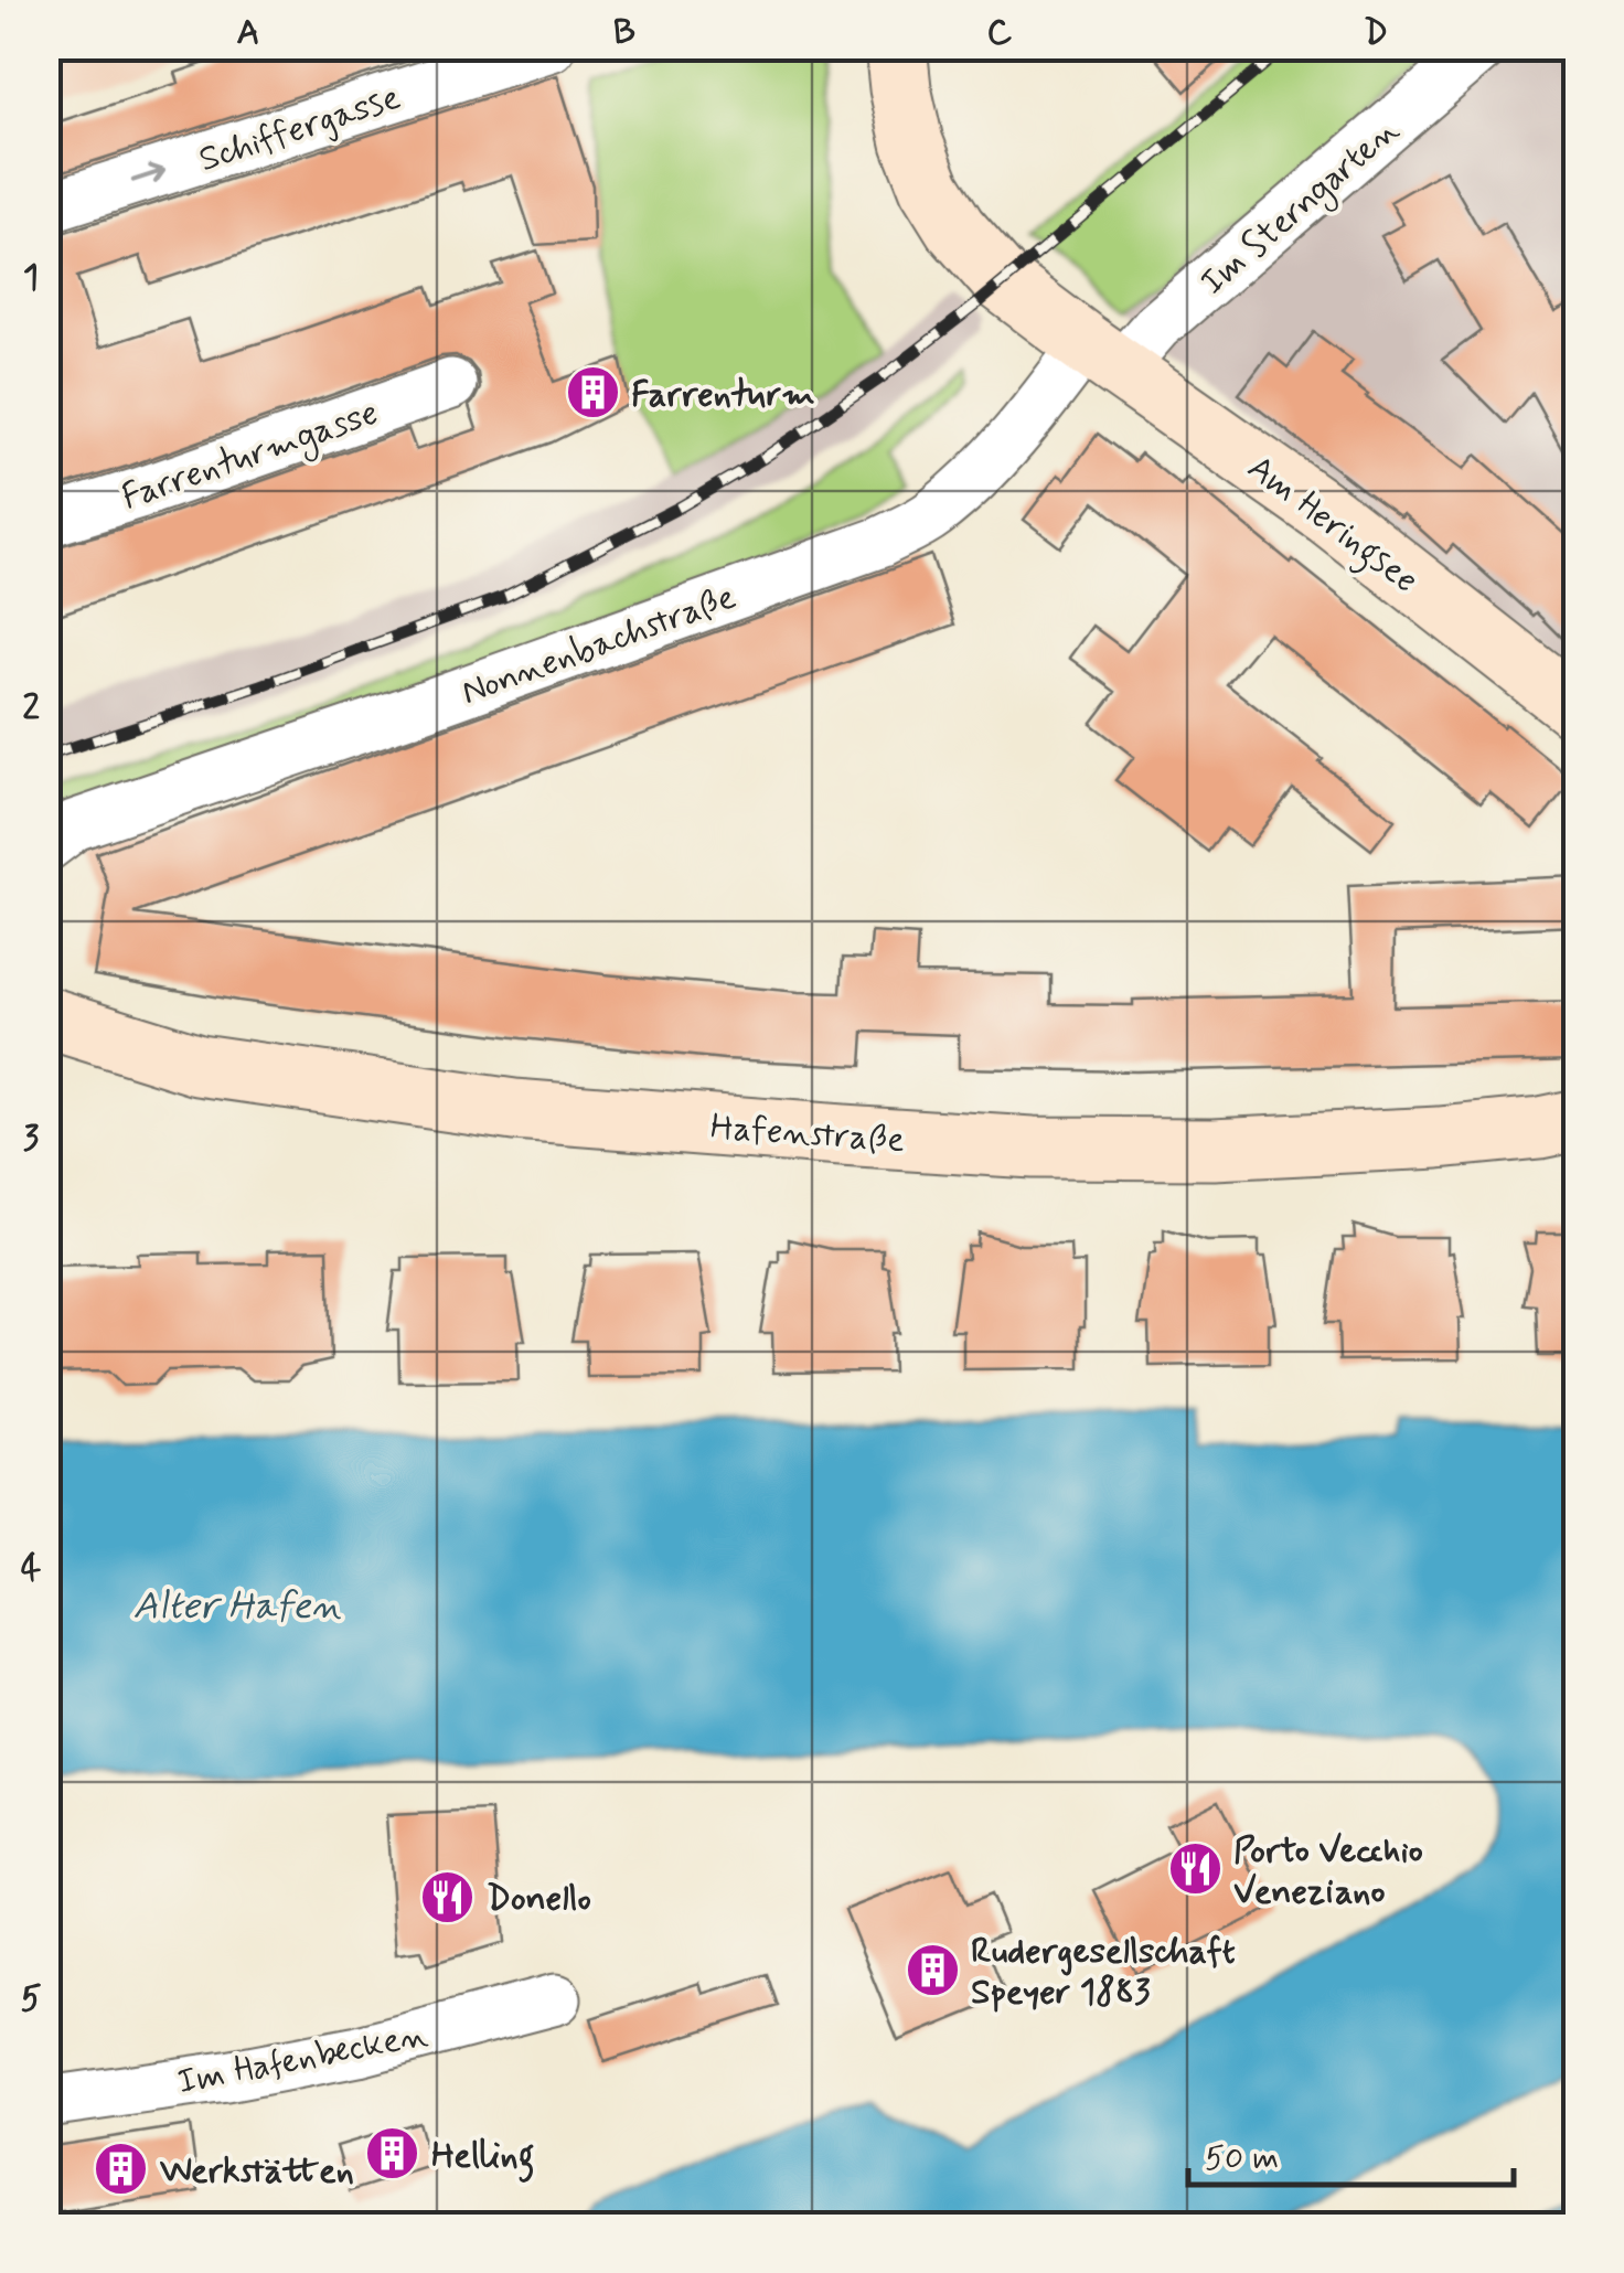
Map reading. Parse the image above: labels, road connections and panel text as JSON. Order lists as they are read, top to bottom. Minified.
{"streets":{"street":["Schiffergasse","Im Sterngarten","Farrenturmgasse","Am Heringsee","Nonnenbachstraße","Hafenstraße","Im Hafenbecken"]},"crossings":[["Im Sterngarten","Am Heringsee"],["Im Sterngarten","Nonnenbachstraße"],["Am Heringsee","Nonnenbachstraße"]],"one_way":["Schiffergasse"],"water":["Alter Hafen"],"places":{"building":["Farrenturm","Rudergesellschaft Speyer 1883","Helling","Werkstätten"],"restaurant":["Porto Vecchio Veneziano","Donello"]},"scale_bar":"50 m","grid":{"columns":["A","B","C","D"],"rows":["1","2","3","4","5"]}}
